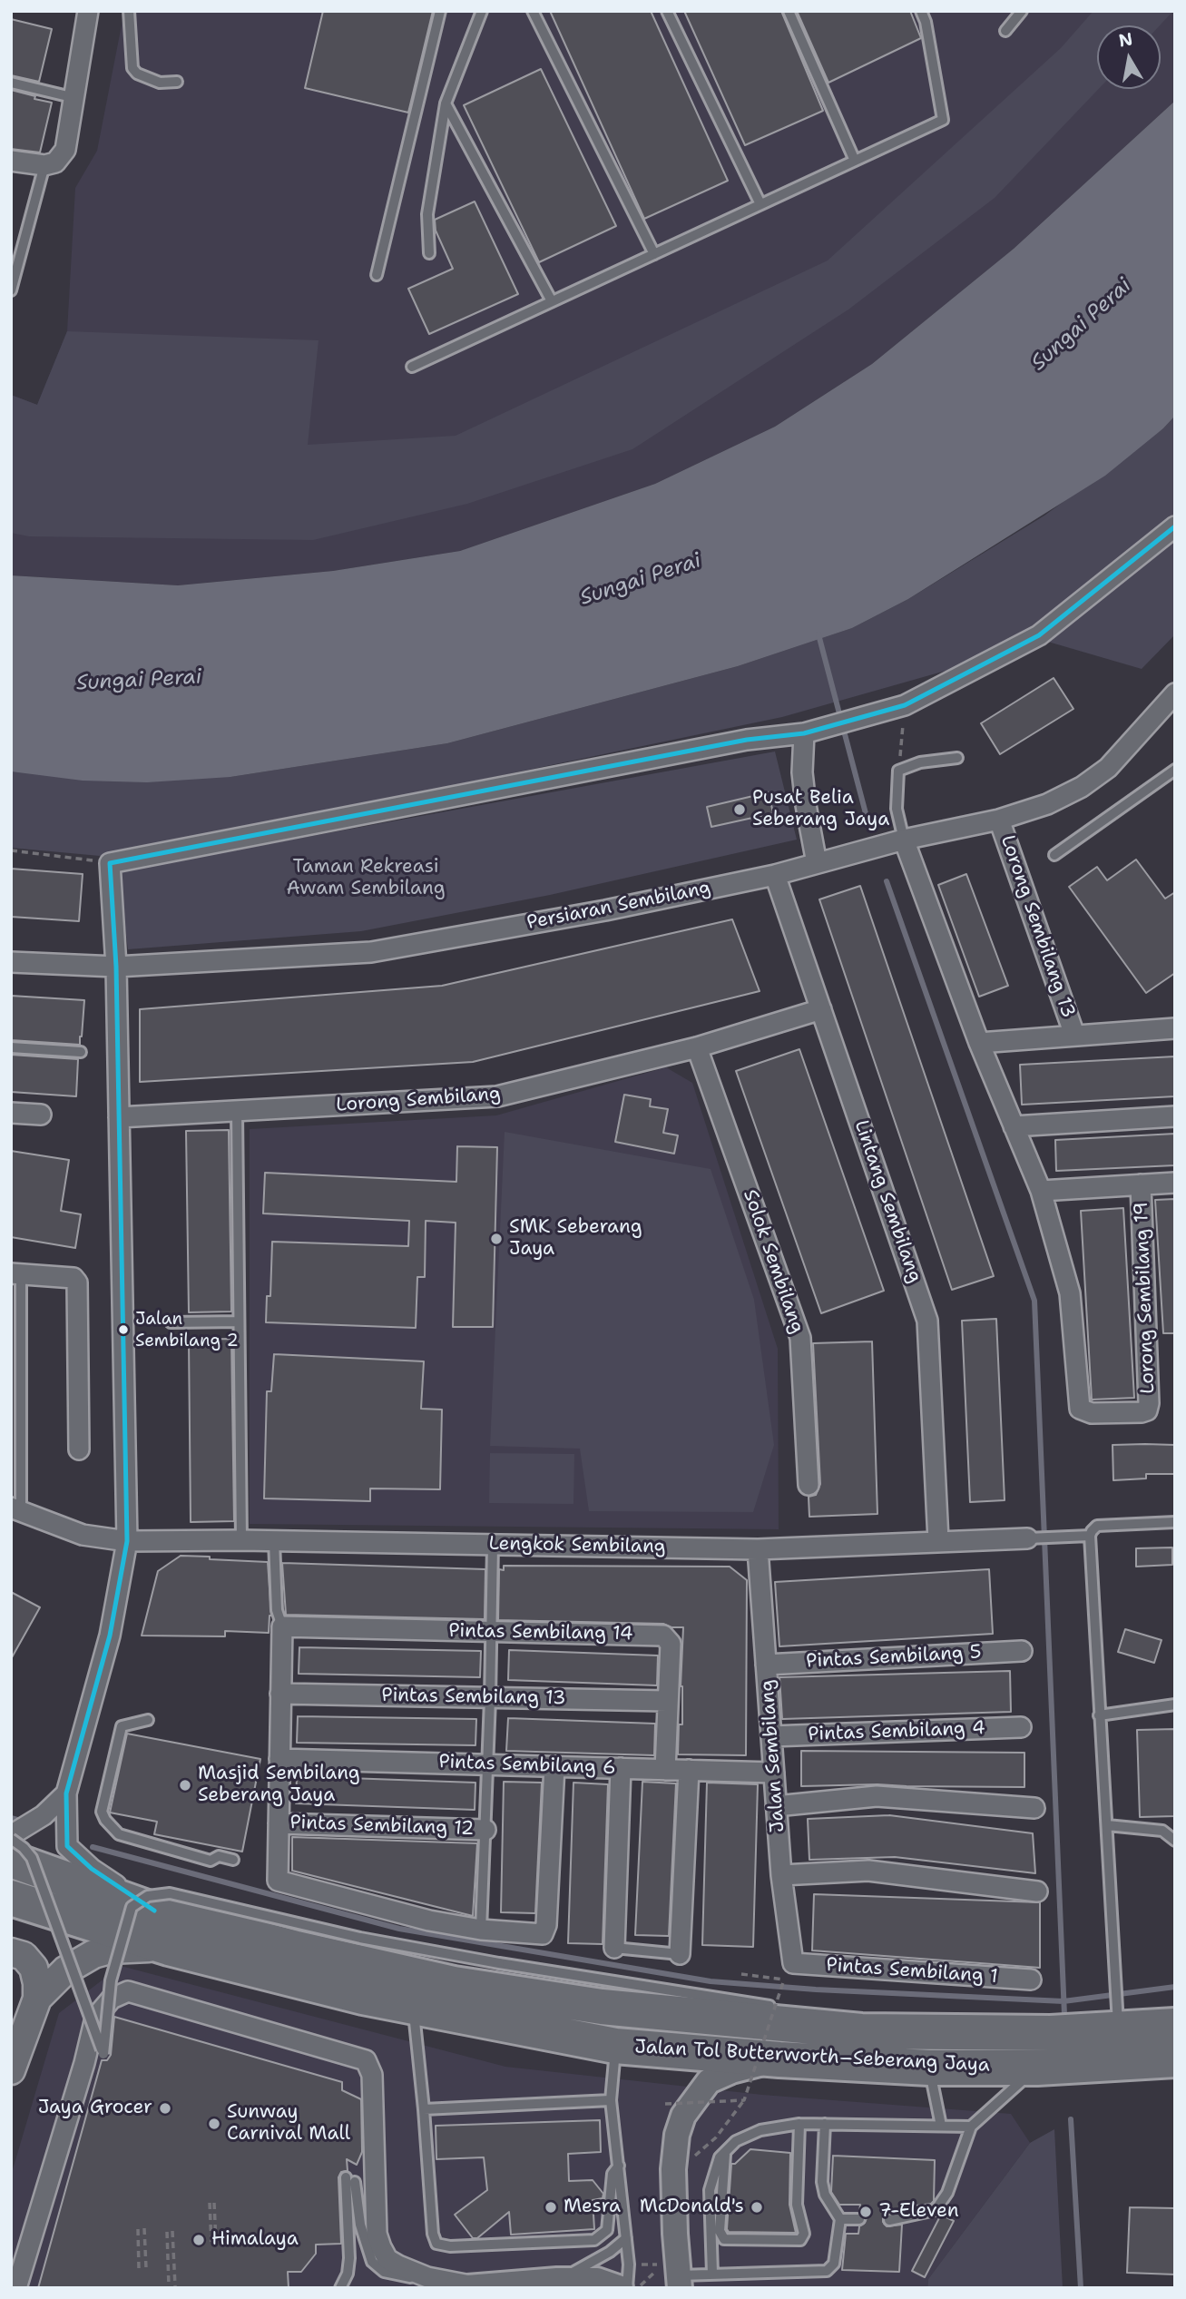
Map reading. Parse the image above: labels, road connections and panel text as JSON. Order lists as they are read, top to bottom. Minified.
{"streets":{"highway":["Jalan Tol Butterworth–Seberang Jaya"],"street":["Persiaran Sembilang","Lorong Sembilang 13","Lorong Sembilang","Lintang Sembilang","Solok Sembilang","Lorong Sembilang 19","Lengkok Sembilang","Pintas Sembilang 14","Pintas Sembilang 5","Pintas Sembilang 13","Pintas Sembilang 4","Jalan Sembilang","Pintas Sembilang 6","Pintas Sembilang 12","Pintas Sembilang 1"]},"crossings":[["Persiaran Sembilang","Lorong Sembilang 13"],["Persiaran Sembilang","Lintang Sembilang"],["Lorong Sembilang","Lintang Sembilang"],["Lorong Sembilang","Solok Sembilang"],["Lintang Sembilang","Lengkok Sembilang"],["Lengkok Sembilang","Jalan Sembilang"],["Pintas Sembilang 14","Pintas Sembilang 13"],["Pintas Sembilang 14","Pintas Sembilang 6"],["Pintas Sembilang 5","Jalan Sembilang"],["Pintas Sembilang 4","Jalan Sembilang"],["Jalan Sembilang","Pintas Sembilang 6"],["Jalan Sembilang","Pintas Sembilang 1"]],"water":["Sungai Perai"],"parks":["Taman Rekreasi Awam Sembilang"],"places":["Pusat Belia Seberang Jaya","SMK Seberang Jaya","Jalan Sembilang 2","Masjid Sembilang Seberang Jaya","Jaya Grocer","Sunway Carnival Mall","Mesra","McDonald's","7-Eleven","Himalaya"],"north":"top"}
